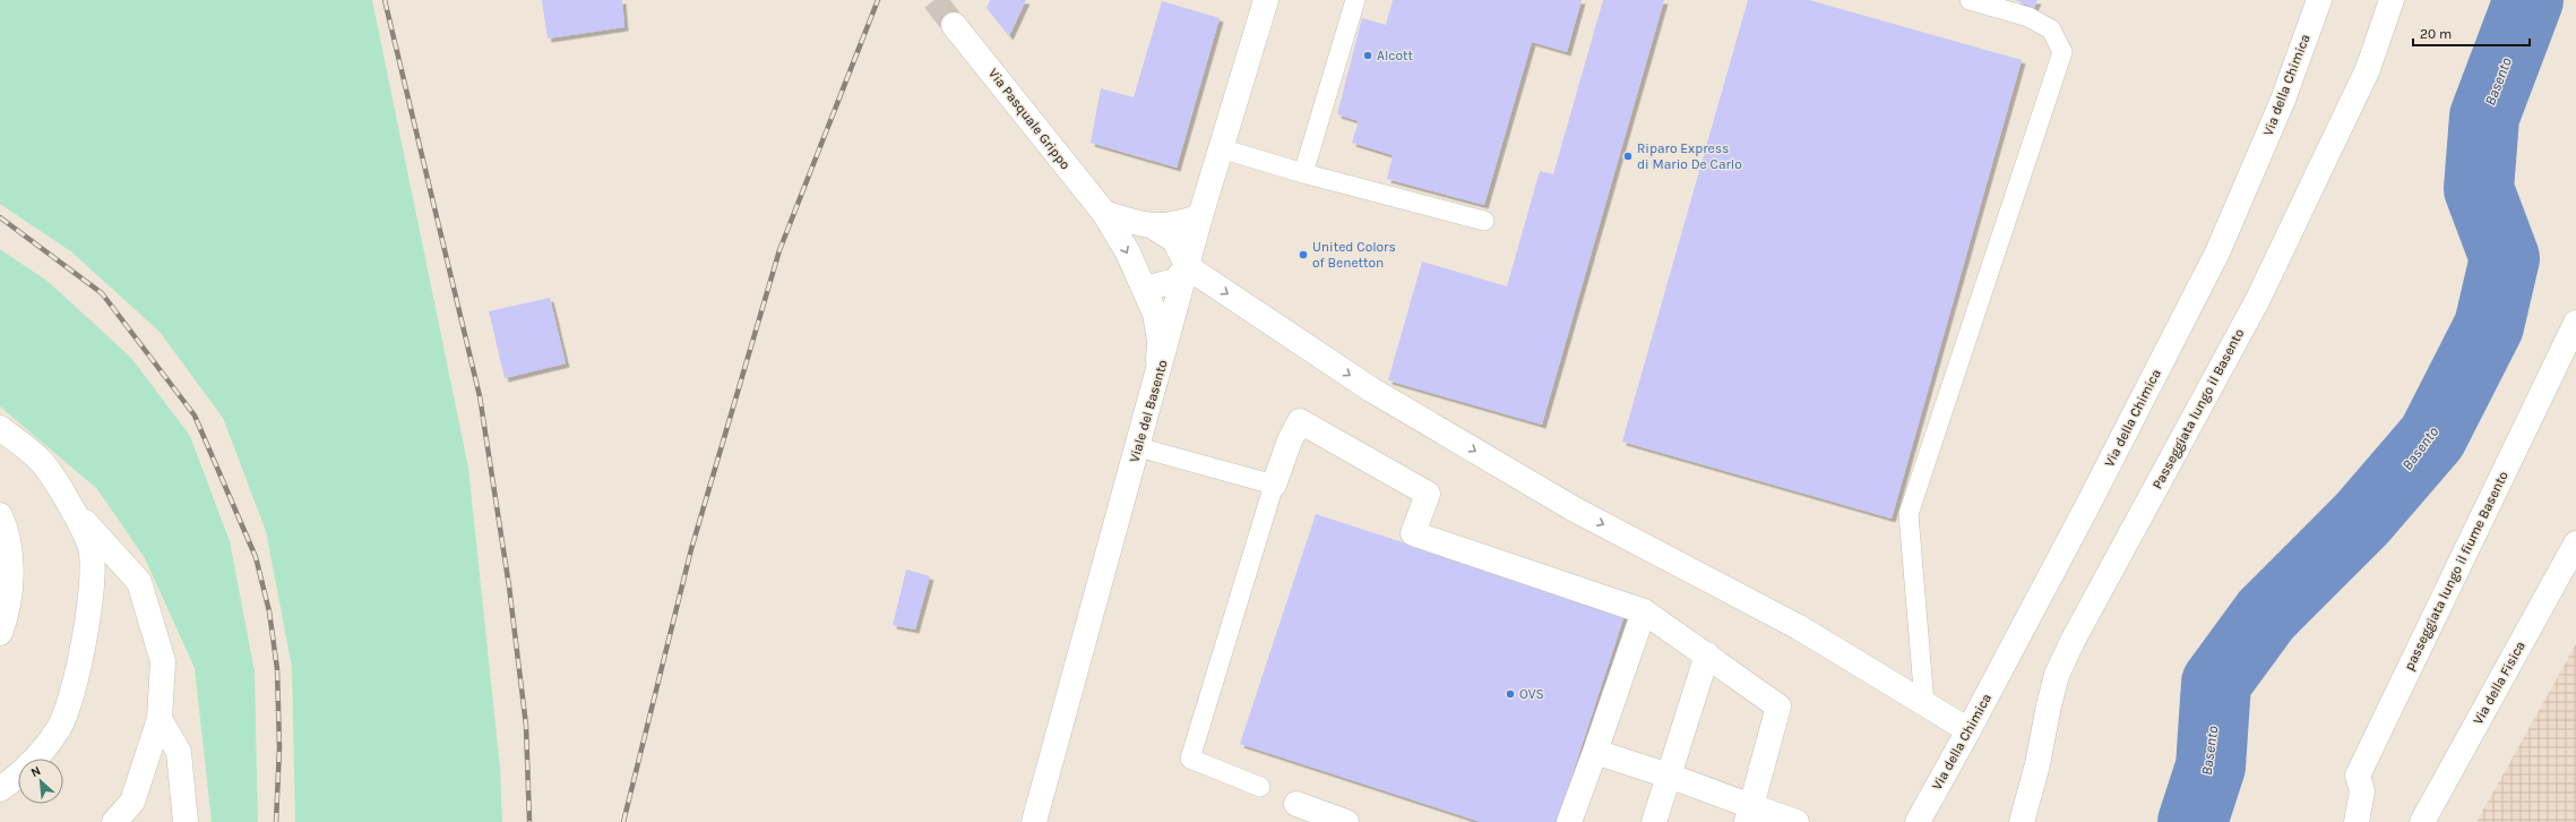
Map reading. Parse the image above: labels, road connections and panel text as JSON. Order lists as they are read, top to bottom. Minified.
{"streets":{"street":["Via della Chimica","Via Pasquale Grippo","Passeggiata lungo il Basento","Viale del Basento","passeggiata lungo il fiume Basento","Via della Fisica"]},"crossings":[["Via Pasquale Grippo","Viale del Basento"]],"water":["Basento"],"places":["Alcott","Riparo Express di Mario De Carlo","United Colors of Benetton","OVS"],"scale_bar":"20 m","north":"top left"}
